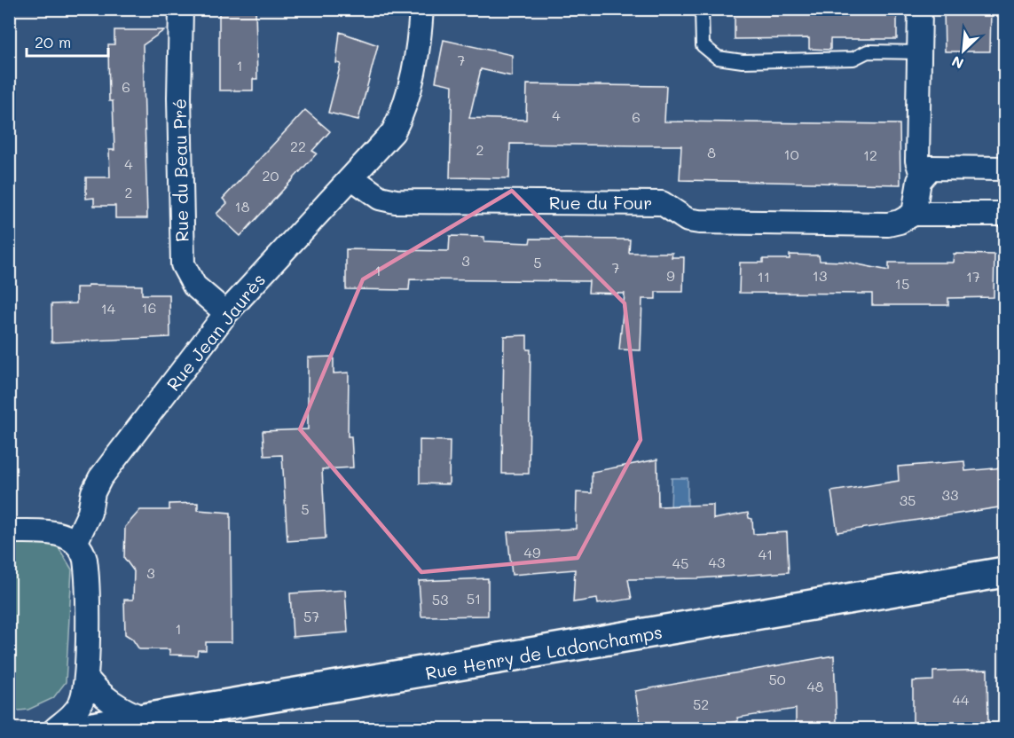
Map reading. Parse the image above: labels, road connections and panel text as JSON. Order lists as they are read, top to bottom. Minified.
{"streets":{"street":["Rue du Beau Pré","Rue du Four","Rue Jean Jaurès","Rue Henry de Ladonchamps"]},"crossings":[["Rue du Beau Pré","Rue Jean Jaurès"],["Rue du Four","Rue Jean Jaurès"]],"house_numbers":["7","1","6","4","6","22","2","8","10","12","4","20","2","18","3","5","7","1","9","13","11","17","15","16","14","33","35","5","49","41","43","45","3","51","53","57","1","50","48","44","52"],"scale_bar":"20 m","north":"bottom left"}
